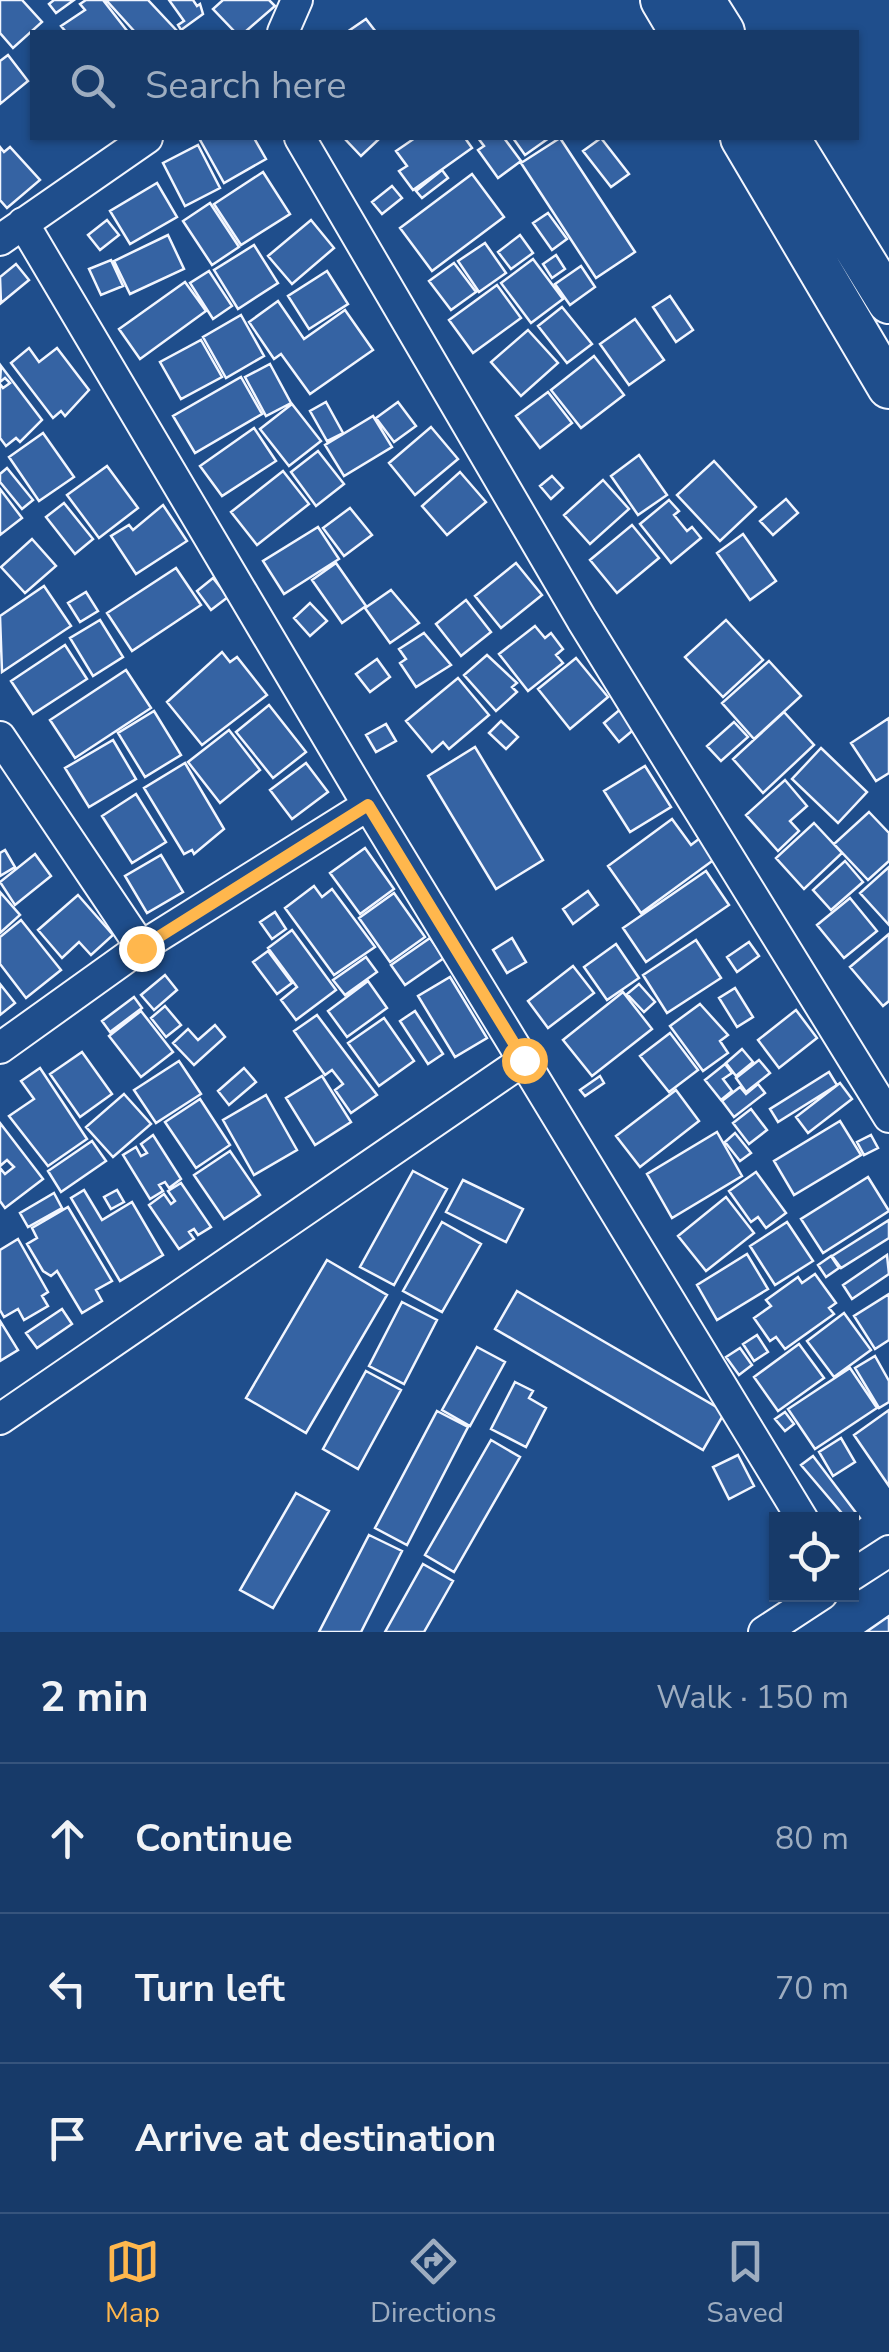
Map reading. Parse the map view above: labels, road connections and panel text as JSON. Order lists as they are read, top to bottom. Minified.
{"page":{"search":"Search here","heading":["2 min","Walk · 150 m"],"list":[["Continue","80 m"],["Turn left","70 m"],"Arrive at destination"],"nav":["Map","Directions","Saved"]}}
